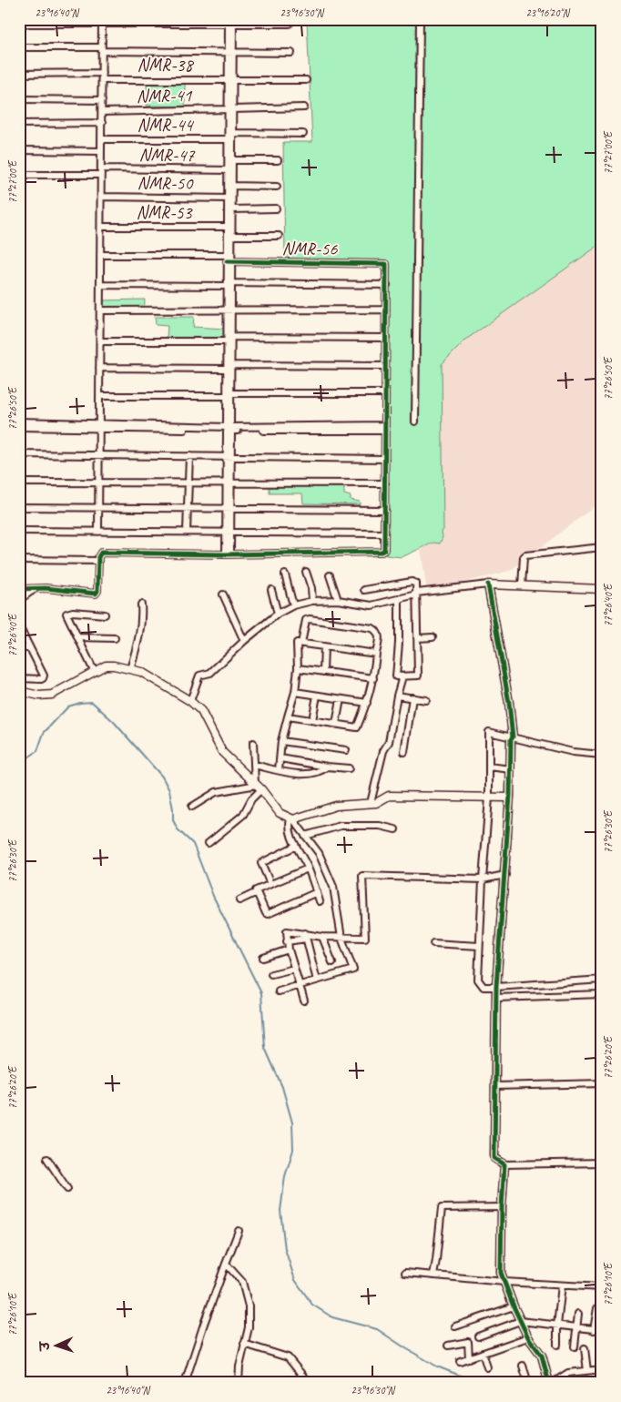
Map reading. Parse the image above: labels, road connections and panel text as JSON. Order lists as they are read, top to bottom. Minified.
{"streets":{"street":["NMR-38","NMR-41","NMR-44","NMR-47","NMR-50","NMR-53","NMR-56"]},"north":"left","coordinates":["23°16'40\"N","23°16'30\"N","23°16'20\"N","77°27'00\"E","77°26'50\"E","77°26'40\"E","77°26'30\"E","77°26'20\"E","77°26'10\"E"]}
